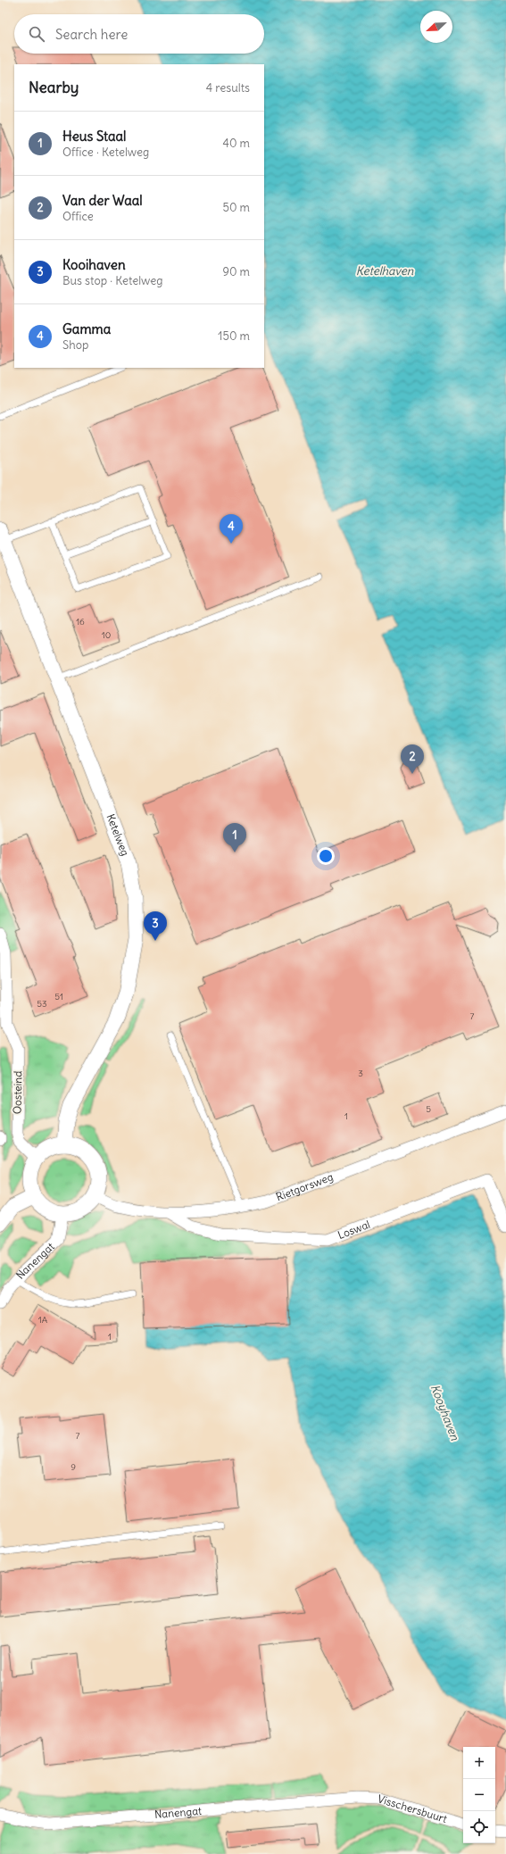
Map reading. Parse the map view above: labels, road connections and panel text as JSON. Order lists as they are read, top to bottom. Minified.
{"streets":{"street":["Ketelweg","Oosteind","Rietgorsweg","Loswal","Nanengat","Visschersbuurt"]},"crossings":[["Ketelweg","Oosteind"],["Ketelweg","Rietgorsweg"],["Ketelweg","Nanengat"],["Oosteind","Rietgorsweg"],["Oosteind","Nanengat"],["Rietgorsweg","Loswal"],["Rietgorsweg","Nanengat"],["Nanengat","Visschersbuurt"]],"water":["Ketelhaven","Kooyhaven"],"house_numbers":["16","10","51","53","7","3","5","1","1A","1","7","9"],"north":"bottom left","page":{"search":"Search here","heading":["Nearby","4 results"],"list":[{"mark":"1","name":"Heus Staal","note":"Office · Ketelweg","value":"40 m"},{"mark":"2","name":"Van der Waal","note":"Office","value":"50 m"},{"mark":"3","name":"Kooihaven","note":"Bus stop · Ketelweg","value":"90 m"},{"mark":"4","name":"Gamma","note":"Shop","value":"150 m"}],"pins":["4","2","1","3"],"map_buttons":["+","−"]}}
